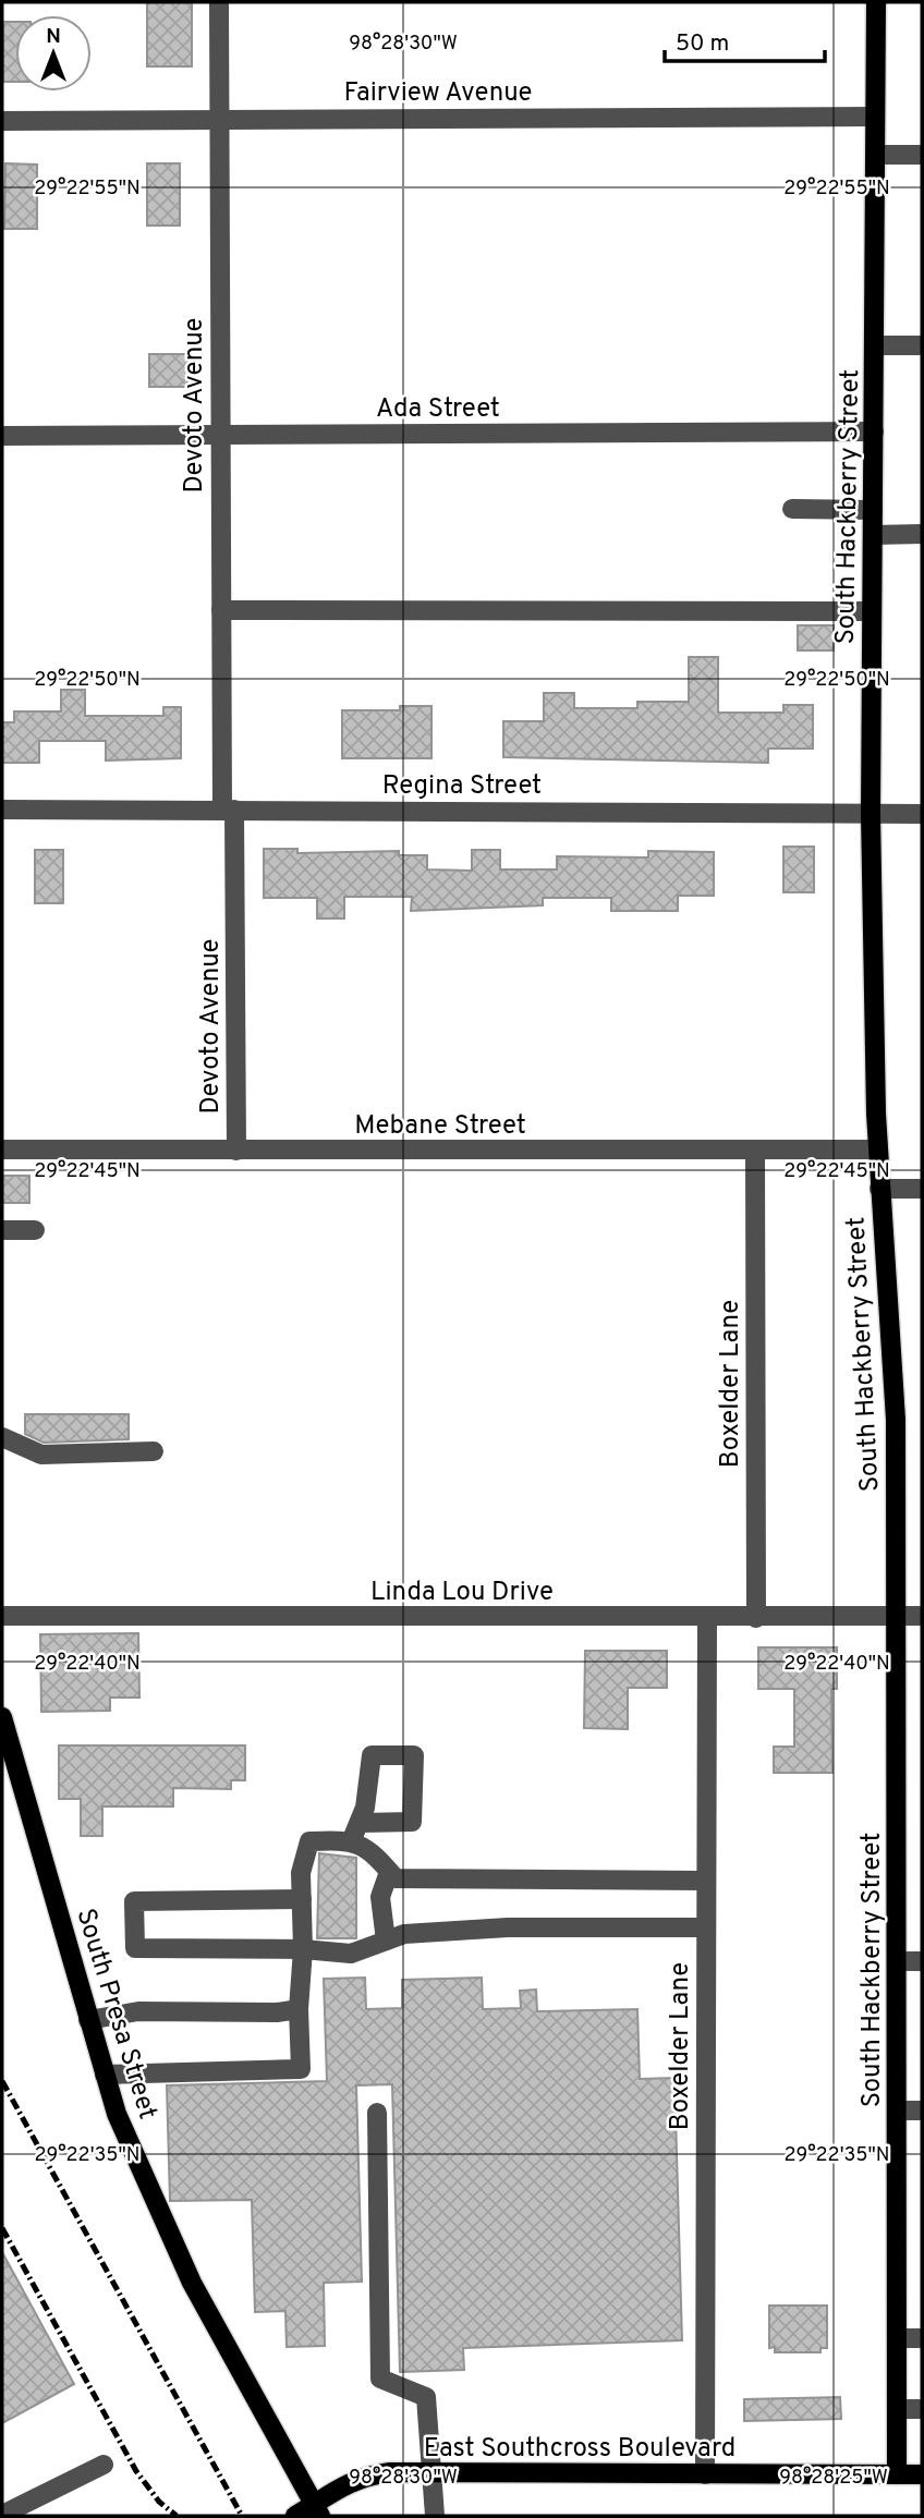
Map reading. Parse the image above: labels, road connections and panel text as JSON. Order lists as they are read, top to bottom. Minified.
{"streets":{"main road":["South Hackberry Street","South Presa Street","East Southcross Boulevard"],"street":["Fairview Avenue","Devoto Avenue","Ada Street","Regina Street","Mebane Street","Boxelder Lane","Linda Lou Drive"]},"crossings":[["Fairview Avenue","Devoto Avenue"],["Fairview Avenue","South Hackberry Street"],["Devoto Avenue","Ada Street"],["Devoto Avenue","Regina Street"],["Devoto Avenue","Mebane Street"],["Ada Street","South Hackberry Street"],["South Hackberry Street","Regina Street"],["South Hackberry Street","Mebane Street"],["South Hackberry Street","Linda Lou Drive"],["South Hackberry Street","East Southcross Boulevard"],["Mebane Street","Boxelder Lane"],["Boxelder Lane","Linda Lou Drive"],["Boxelder Lane","East Southcross Boulevard"],["South Presa Street","East Southcross Boulevard"]],"scale_bar":"50 m","north":"top","coordinates":["98°28'30\"W","29°22'55\"N","29°22'50\"N","29°22'45\"N","29°22'40\"N","29°22'35\"N","98°28'25\"W"]}
